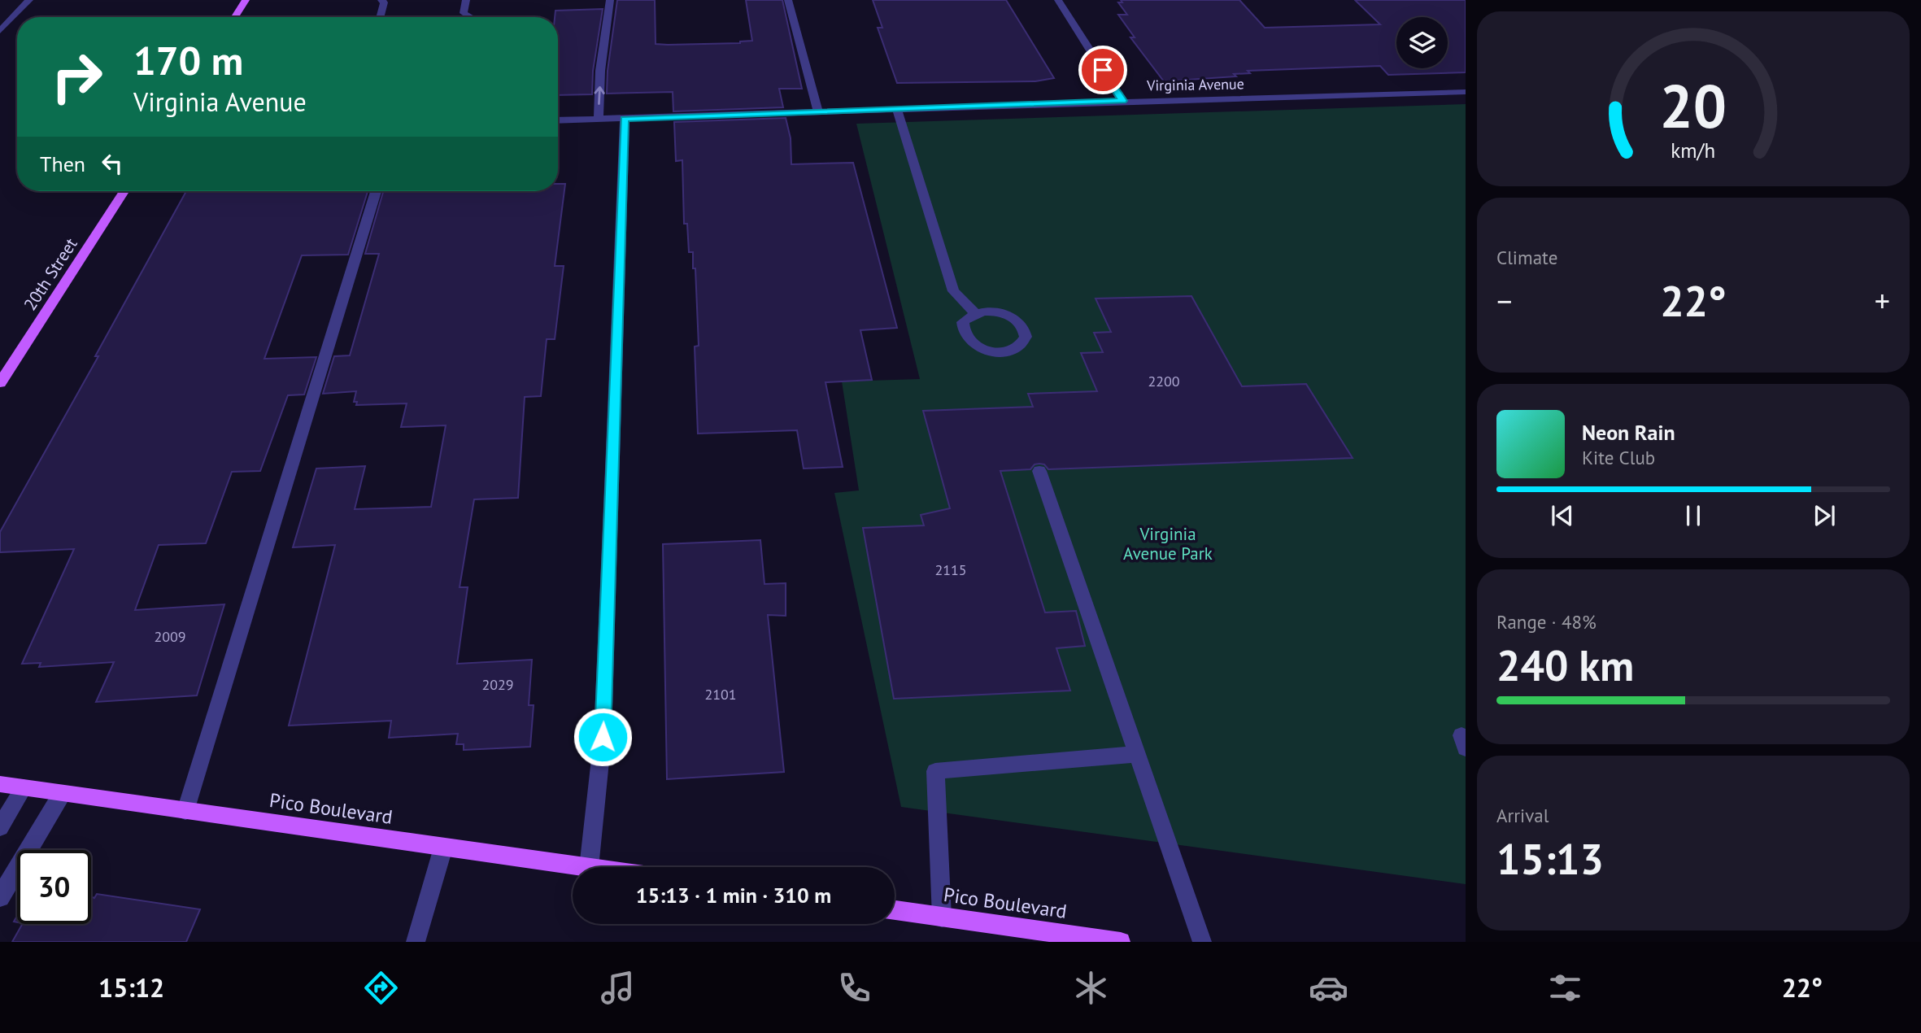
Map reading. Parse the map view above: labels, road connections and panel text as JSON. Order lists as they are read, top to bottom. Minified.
{"streets":{"main road":["20th Street","Pico Boulevard"],"street":["Virginia Avenue"]},"parks":["Virginia Avenue Park"],"house_numbers":["2200","2115","2009","2029","2101"],"page":{"turn":["170 m","Virginia Avenue"],"then":"Then","tile":["Climate",["Range · 48%","240 km"],["Arrival","15:13"]],"heat":["−","22°","+"],"song":["Neon Rain","Kite Club"],"limit":"30","trip":"15:13 · 1 min · 310 m","tabs":["15:12","22°"],"gauge":["20","km/h"]}}
